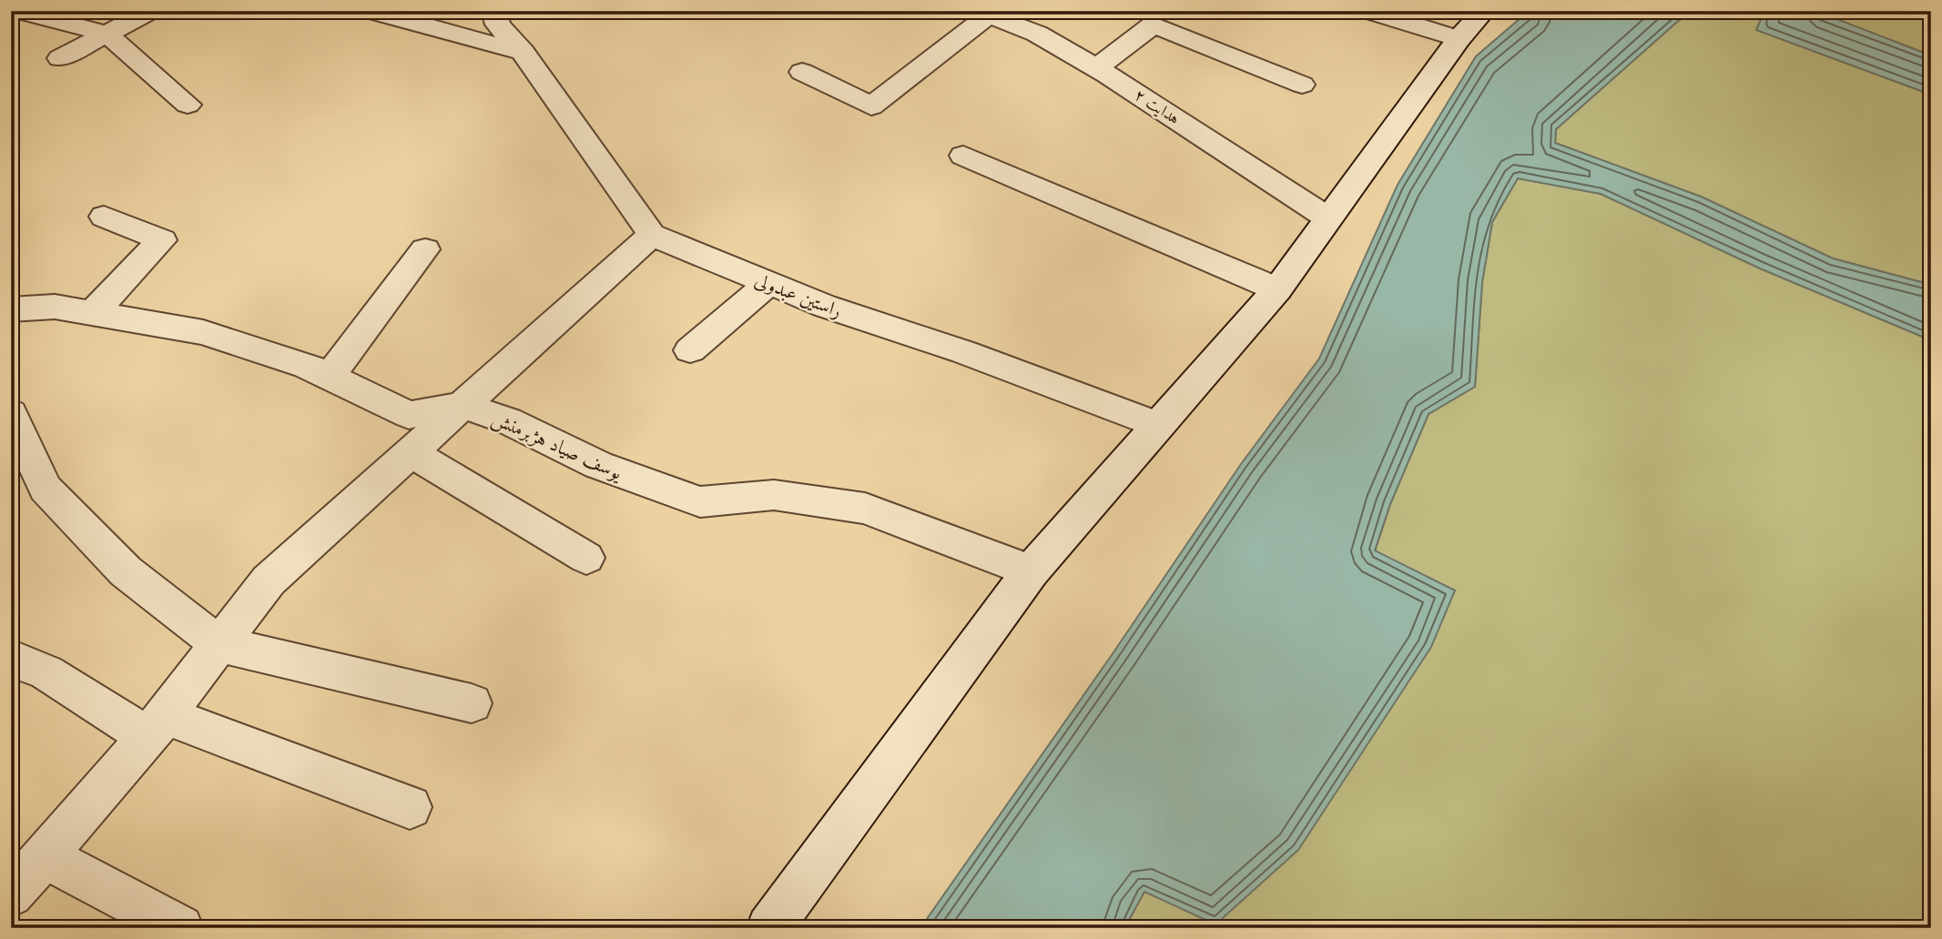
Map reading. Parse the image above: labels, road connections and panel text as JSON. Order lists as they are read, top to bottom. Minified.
{"streets":{"street":["هدایت ۲","راستین عبدولی","یوسف صیاد هژبرمنش"]}}
